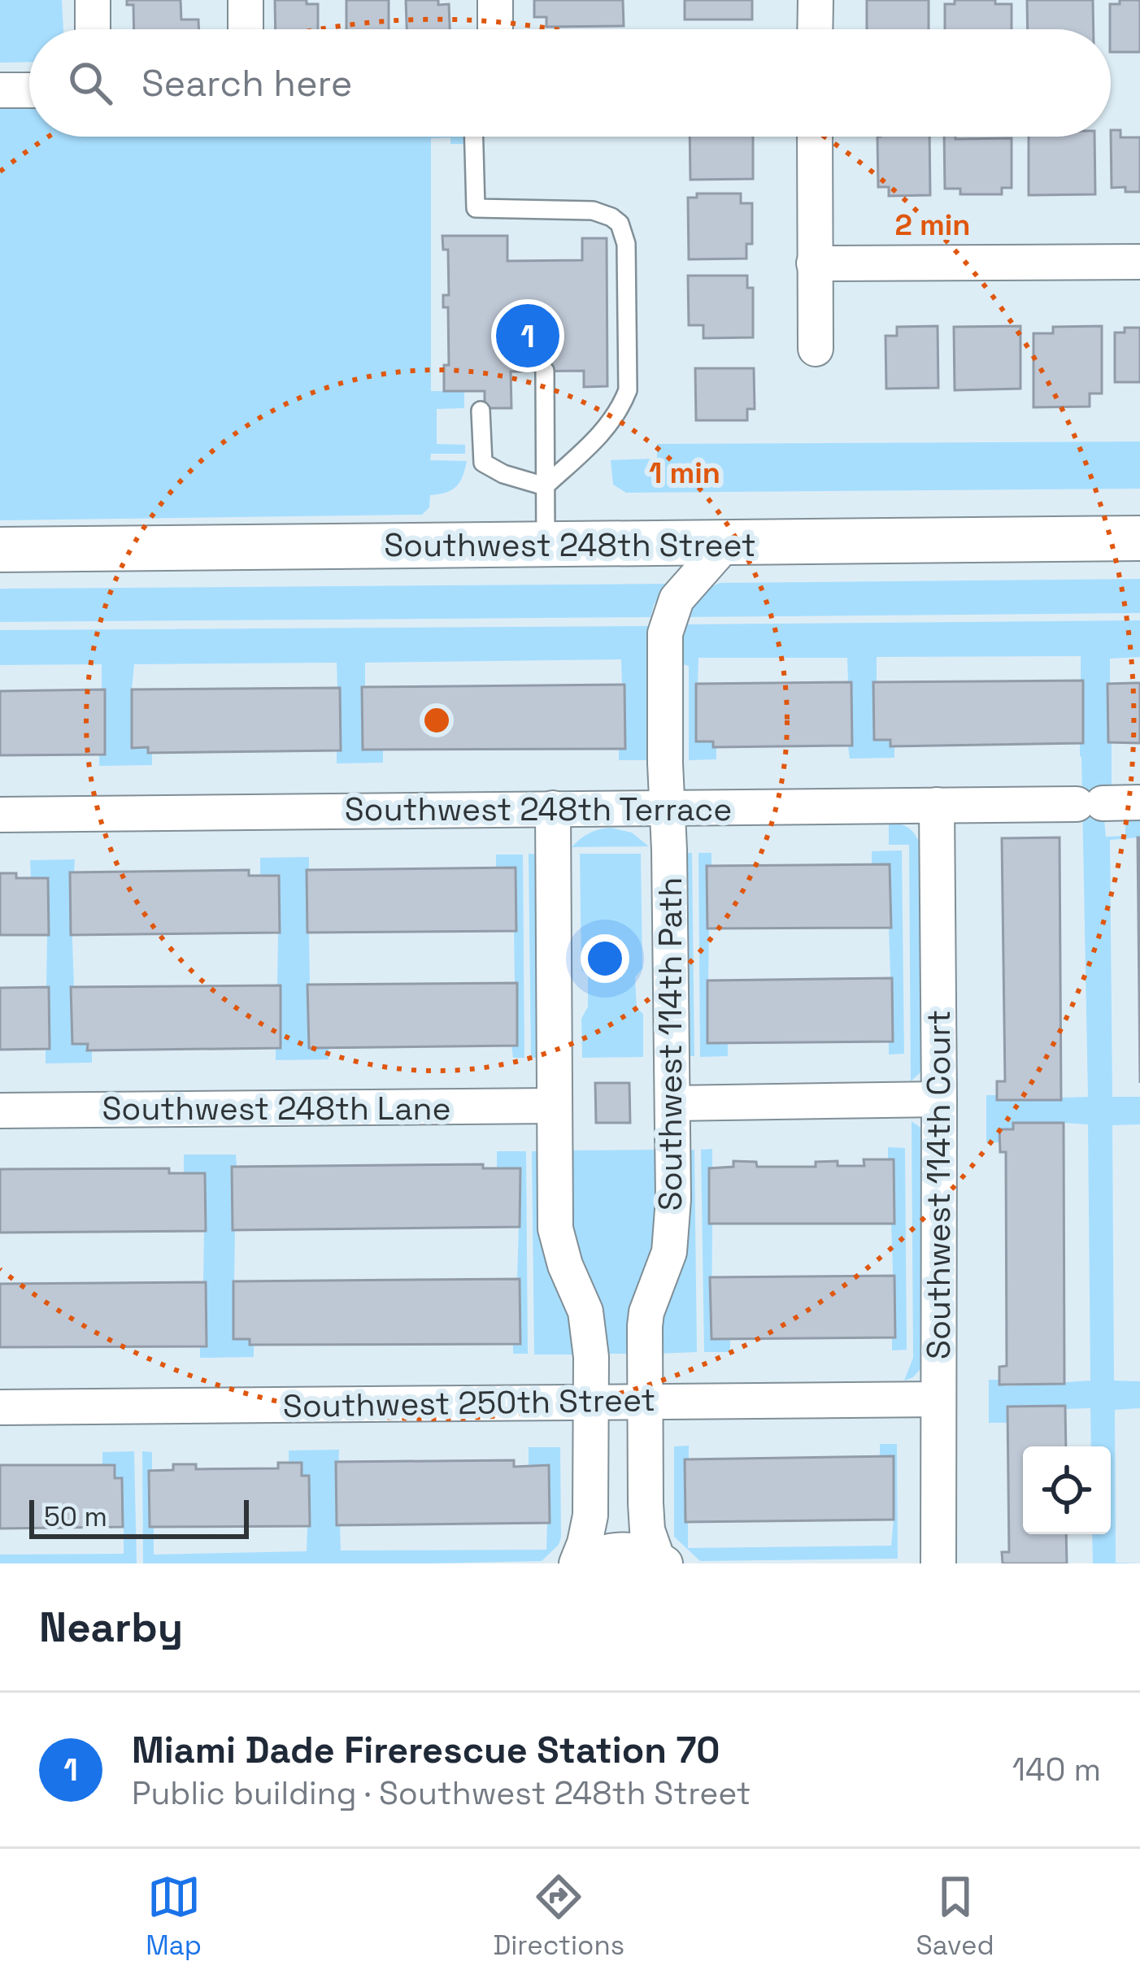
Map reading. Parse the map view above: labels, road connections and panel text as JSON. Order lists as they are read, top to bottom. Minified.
{"streets":{"street":["Southwest 248th Street","Southwest 248th Terrace","Southwest 114th Path","Southwest 248th Lane","Southwest 114th Court","Southwest 250th Street"]},"crossings":[["Southwest 248th Street","Southwest 114th Path"],["Southwest 248th Terrace","Southwest 114th Path"],["Southwest 248th Terrace","Southwest 114th Court"],["Southwest 114th Path","Southwest 250th Street"],["Southwest 114th Court","Southwest 250th Street"]],"scale_bar":"50 m","page":{"search":"Search here","pins":"1","scale":"50 m","heading":"Nearby","list":[{"mark":"1","name":"Miami Dade Firerescue Station 70","note":"Public building · Southwest 248th Street","value":"140 m"}],"nav":["Map","Directions","Saved"]},"rings":["2 min","1 min"]}
